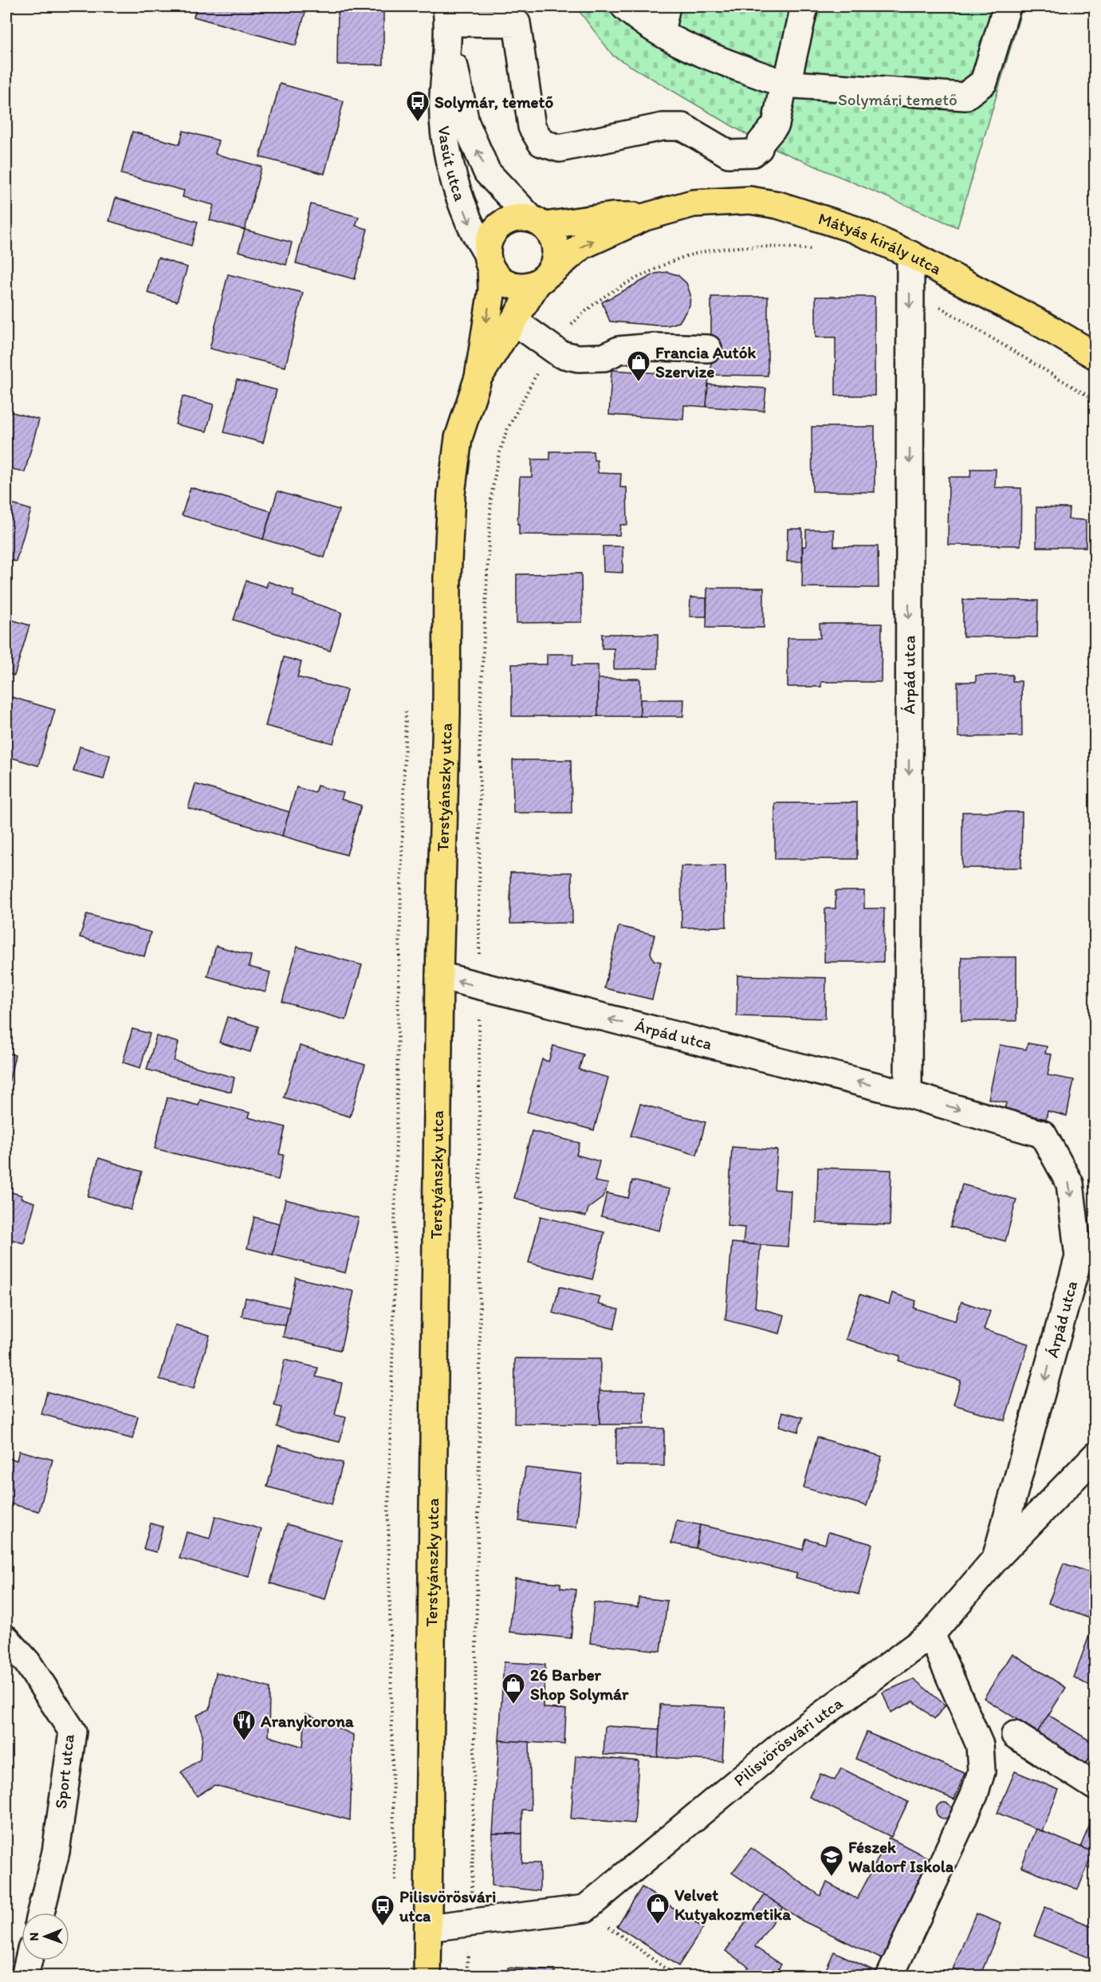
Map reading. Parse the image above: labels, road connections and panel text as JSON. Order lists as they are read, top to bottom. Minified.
{"streets":{"main road":["Mátyás király utca","Terstyánszky utca"],"street":["Vasút utca","Árpád utca","Pilisvörösvári utca","Sport utca"]},"crossings":[["Vasút utca","Mátyás király utca"],["Vasút utca","Terstyánszky utca"],["Mátyás király utca","Árpád utca"],["Mátyás király utca","Terstyánszky utca"],["Árpád utca","Terstyánszky utca"],["Árpád utca","Pilisvörösvári utca"]],"parks":["Solymári temető"],"places":{"bus stop":["Solymár, temető","Pilisvörösvári utca"],"shop":["Francia Autók Szervize","26 Barber Shop Solymár","Velvet Kutyakozmetika"],"restaurant":["Aranykorona"],"school or university":["Fészek Waldorf Iskola"]},"north":"left"}
